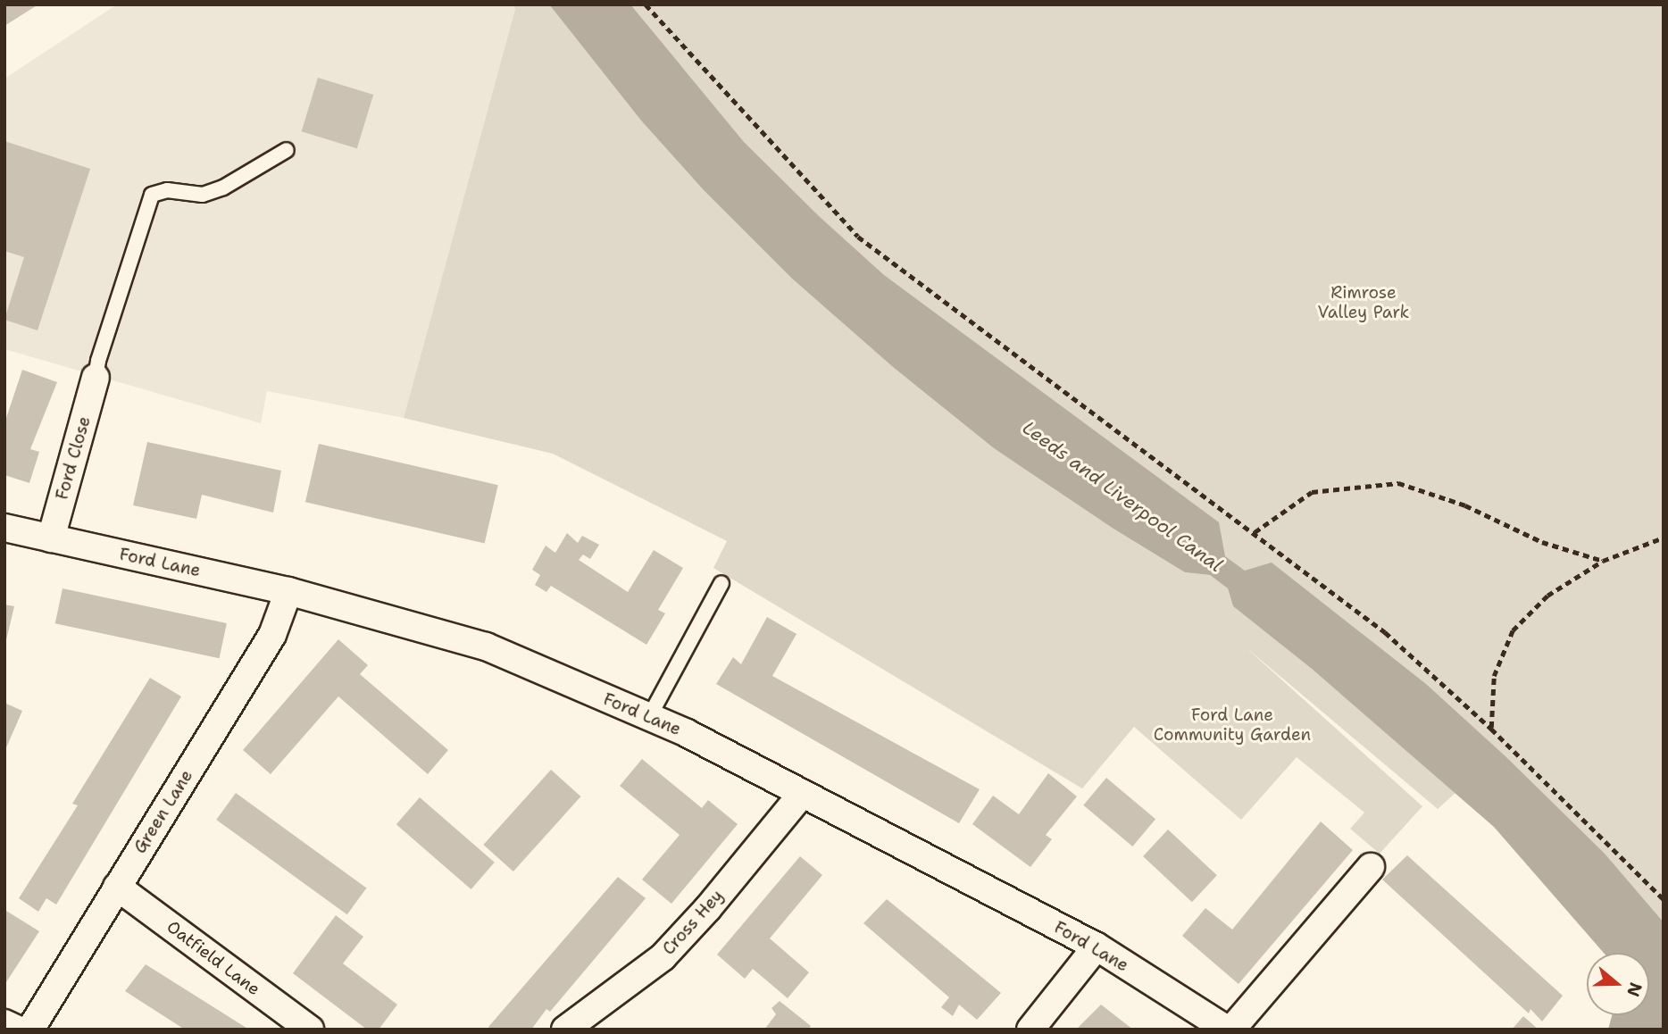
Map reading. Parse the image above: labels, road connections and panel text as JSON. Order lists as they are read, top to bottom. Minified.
{"streets":{"street":["Ford Close","Ford Lane","Green Lane","Cross Hey","Oatfield Lane"]},"crossings":[["Ford Close","Ford Lane"],["Ford Lane","Green Lane"],["Ford Lane","Cross Hey"],["Green Lane","Oatfield Lane"]],"water":["Leeds and Liverpool Canal"],"parks":["Rimrose Valley Park","Ford Lane Community Garden"],"north":"right"}
